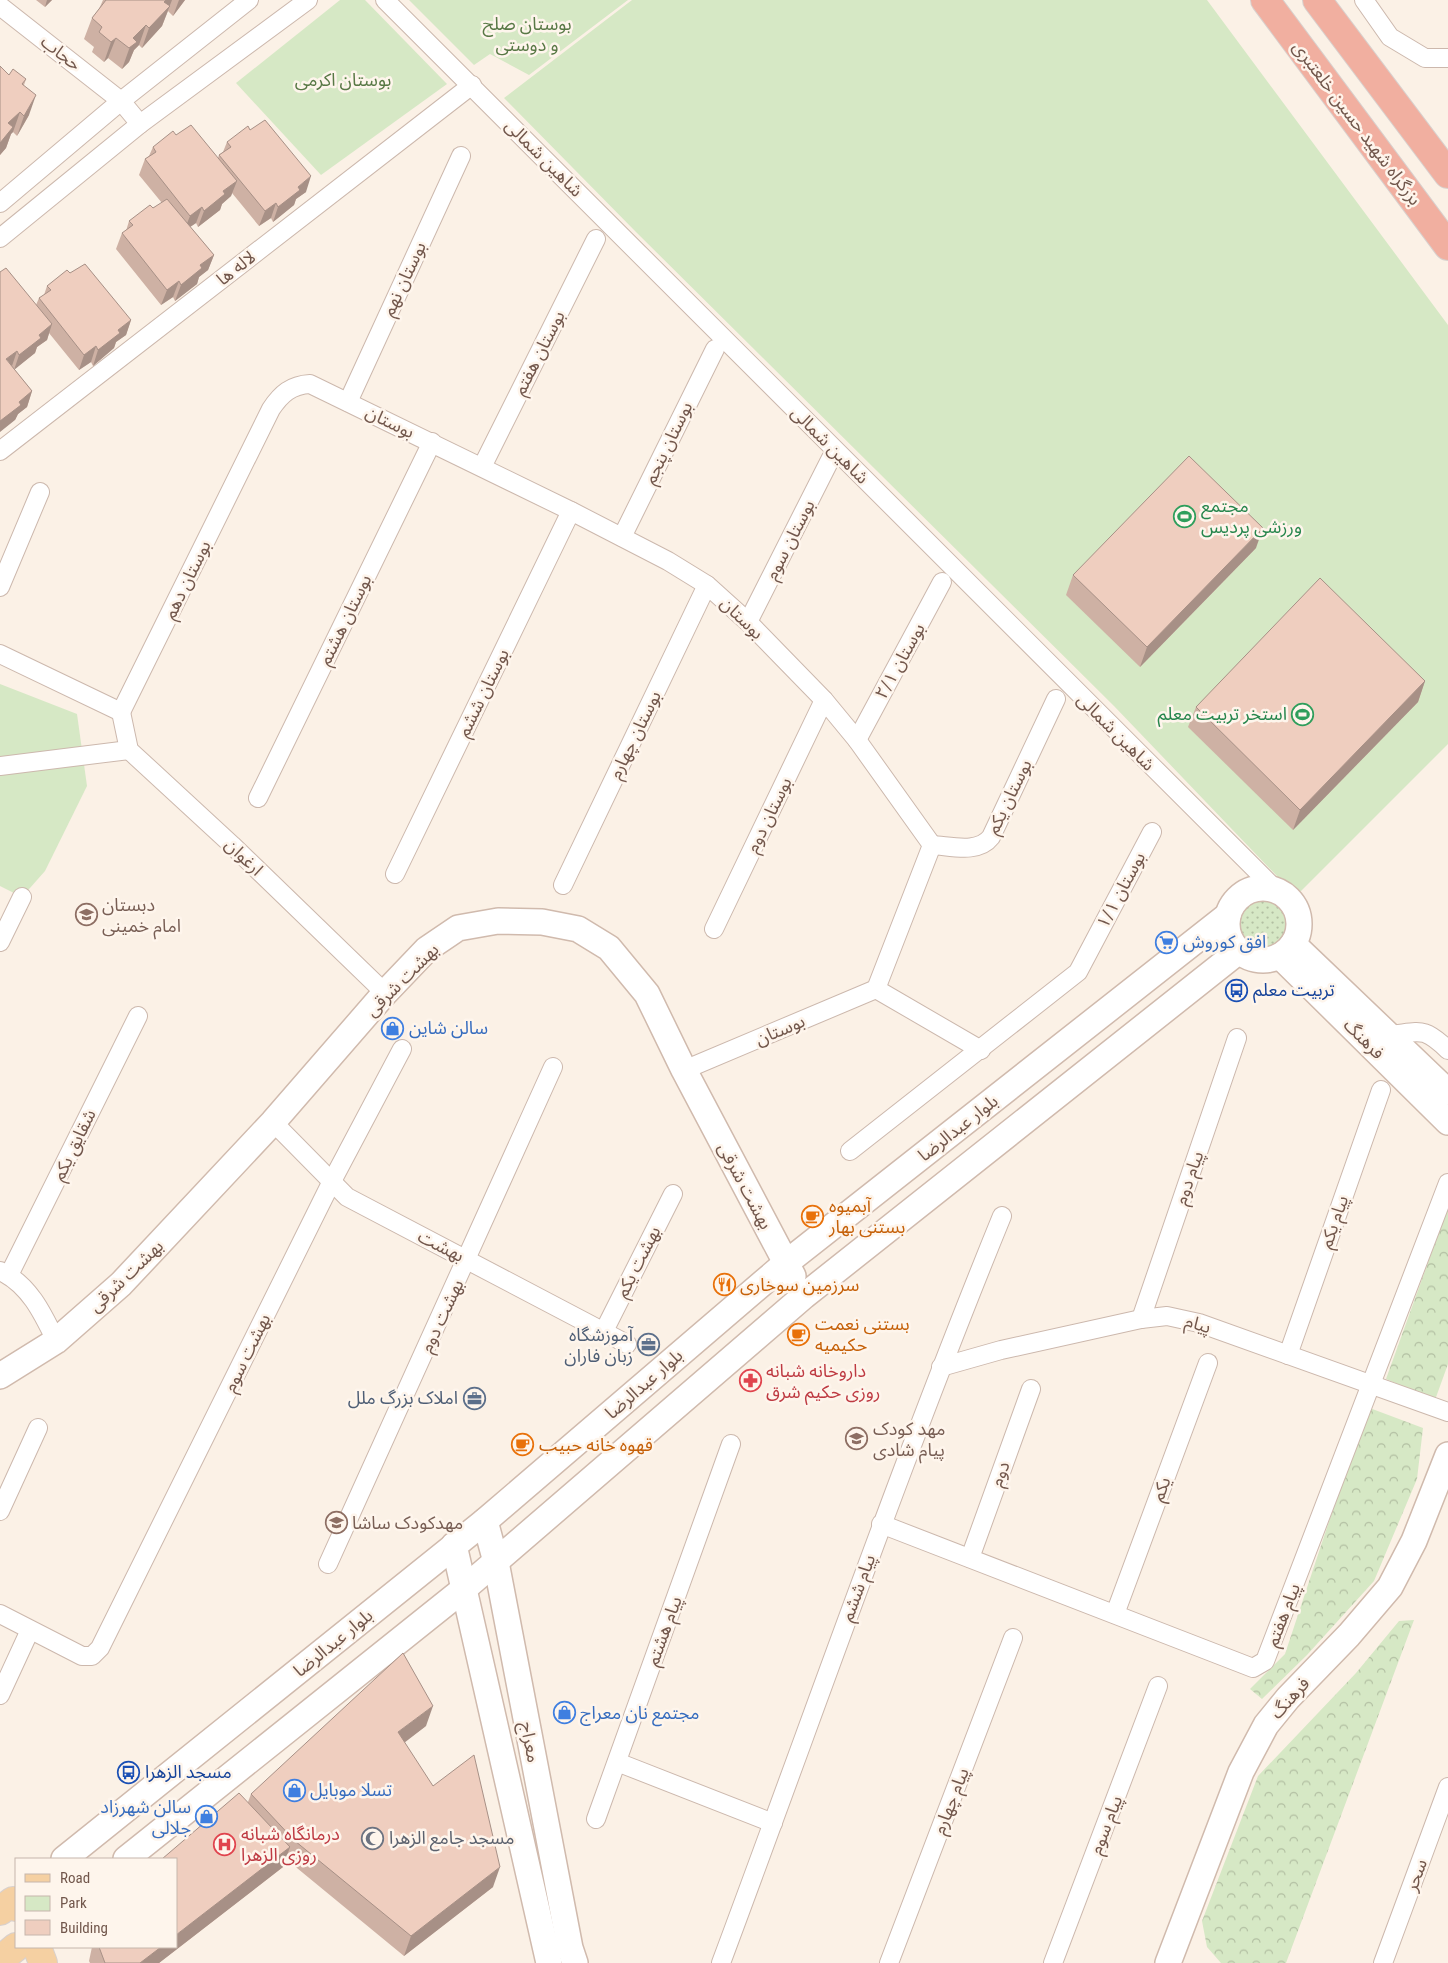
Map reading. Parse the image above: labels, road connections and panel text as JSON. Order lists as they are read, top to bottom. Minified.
{"streets":{"highway":["بزرگراه شهید حسین خلعتبری"],"main road":["بهشت شرقی","فرهنگ","بلوار عبدالرضا","معراج"],"street":["حجاب","شاهین شمالی","لاله ها","بوستان نهم","بوستان هفتم","بوستان","بوستان پنجم","بوستان سوم","بوستان دهم","بوستان هشتم","بوستان ۲/۱","بوستان ششم","بوستان چهارم","بوستان یکم","بوستان دوم","ارغوان","بوستان ۱/۱","شقایق یکم","پیام دوم","پیام یکم","بهشت","بهشت یکم","بهشت دوم","پیام","بهشت سوم","دوم","یکم","پیام ششم","پیام هفتم","پیام هشتم","پیام چهارم","پیام سوم","سحر"]},"crossings":[["شاهین شمالی","لاله ها"],["شاهین شمالی","فرهنگ"],["شاهین شمالی","بلوار عبدالرضا"],["بوستان نهم","بوستان"],["بوستان نهم","بوستان دهم"],["بوستان هفتم","بوستان"],["بوستان","بوستان پنجم"],["بوستان","بوستان سوم"],["بوستان","بوستان دهم"],["بوستان","بوستان هشتم"],["بوستان","بوستان ۲/۱"],["بوستان","بوستان ششم"],["بوستان","بوستان چهارم"],["بوستان","بوستان یکم"],["بوستان","بوستان دوم"],["بوستان","بهشت شرقی"],["ارغوان","بهشت شرقی"],["بهشت شرقی","بلوار عبدالرضا"],["بهشت شرقی","بهشت"],["فرهنگ","بلوار عبدالرضا"],["بلوار عبدالرضا","معراج"],["پیام دوم","پیام"],["پیام یکم","پیام"],["بهشت","بهشت یکم"],["بهشت","بهشت دوم"],["بهشت","بهشت سوم"],["پیام","پیام ششم"],["پیام","پیام هفتم"],["دوم","پیام هفتم"],["یکم","پیام هفتم"],["پیام ششم","پیام هفتم"]],"parks":["بوستان صلح و دوستی","بوستان اکرمی"],"places":{"sports":["مجتمع ورزشی پردیس","استخر تربیت معلم"],"school or university":["دبستان امام خمینی","مهد کودک پیام شادی","مهدکودک ساشا"],"supermarket":["افق کوروش"],"bus stop":["تربیت معلم","مسجد الزهرا"],"shop":["سالن شاین","مجتمع نان معراج","تسلا موبایل","سالن شهرزاد جلالی"],"cafe":["آبمیوه بستنی بهار","بستنی نعمت حکیمیه","قهوه خانه حبیب"],"restaurant":["سرزمین سوخاری"],"office":["آموزشگاه زبان فاران","املاک بزرگ ملل"],"pharmacy":["داروخانه شبانه روزی حکیم شرق"],"mosque":["مسجد جامع الزهرا"],"hospital":["درمانگاه شبانه روزی الزهرا"]},"legend":["Road","Park","Building"]}
